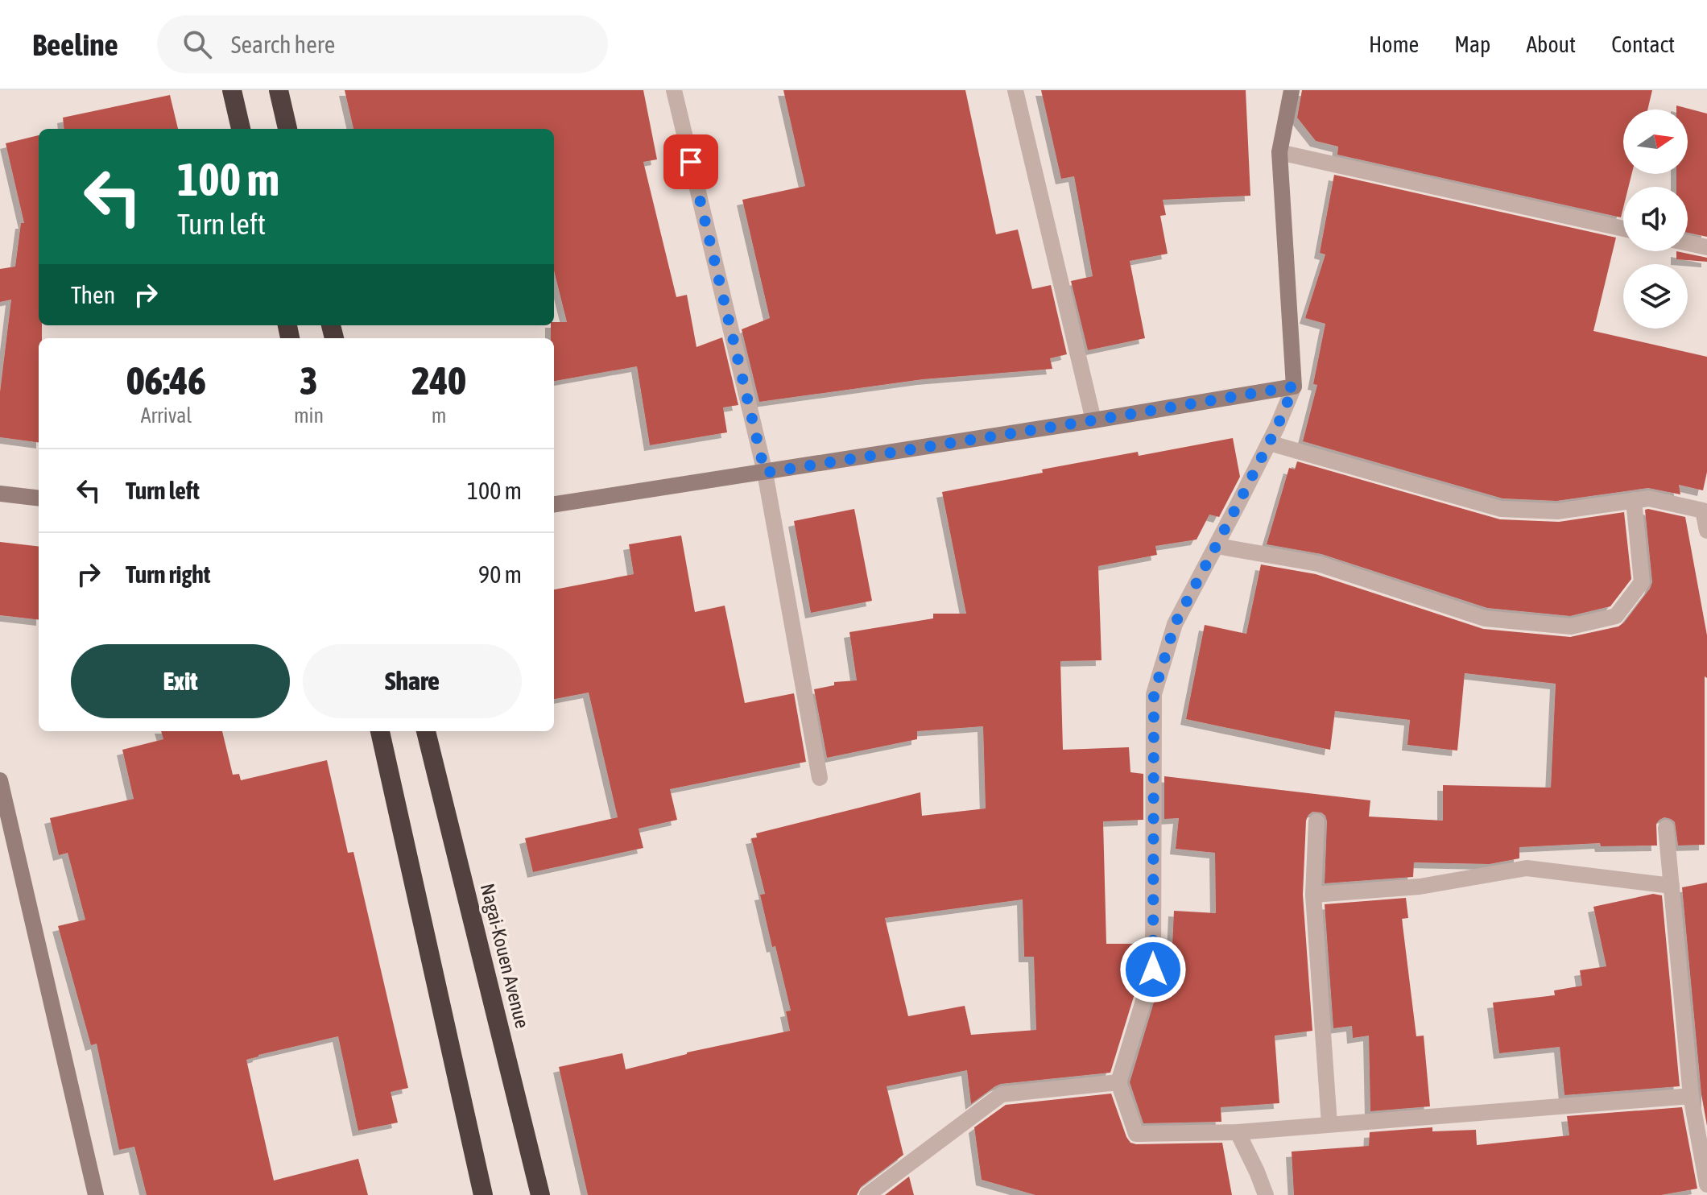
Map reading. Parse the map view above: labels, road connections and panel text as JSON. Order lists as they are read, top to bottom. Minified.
{"streets":{"highway":["Nagai-Kouen Avenue"]},"north":"right","page":{"header":"Beeline","search":"Search here","nav":["Home","Map","About","Contact"],"turn":["100 m","Turn left"],"then":"Then","eta":["06:46","Arrival","3","min","240","m"],"list":[{"name":"Turn left","value":"100 m"},{"name":"Turn right","value":"90 m"}],"buttons":["Exit","Share"]}}
